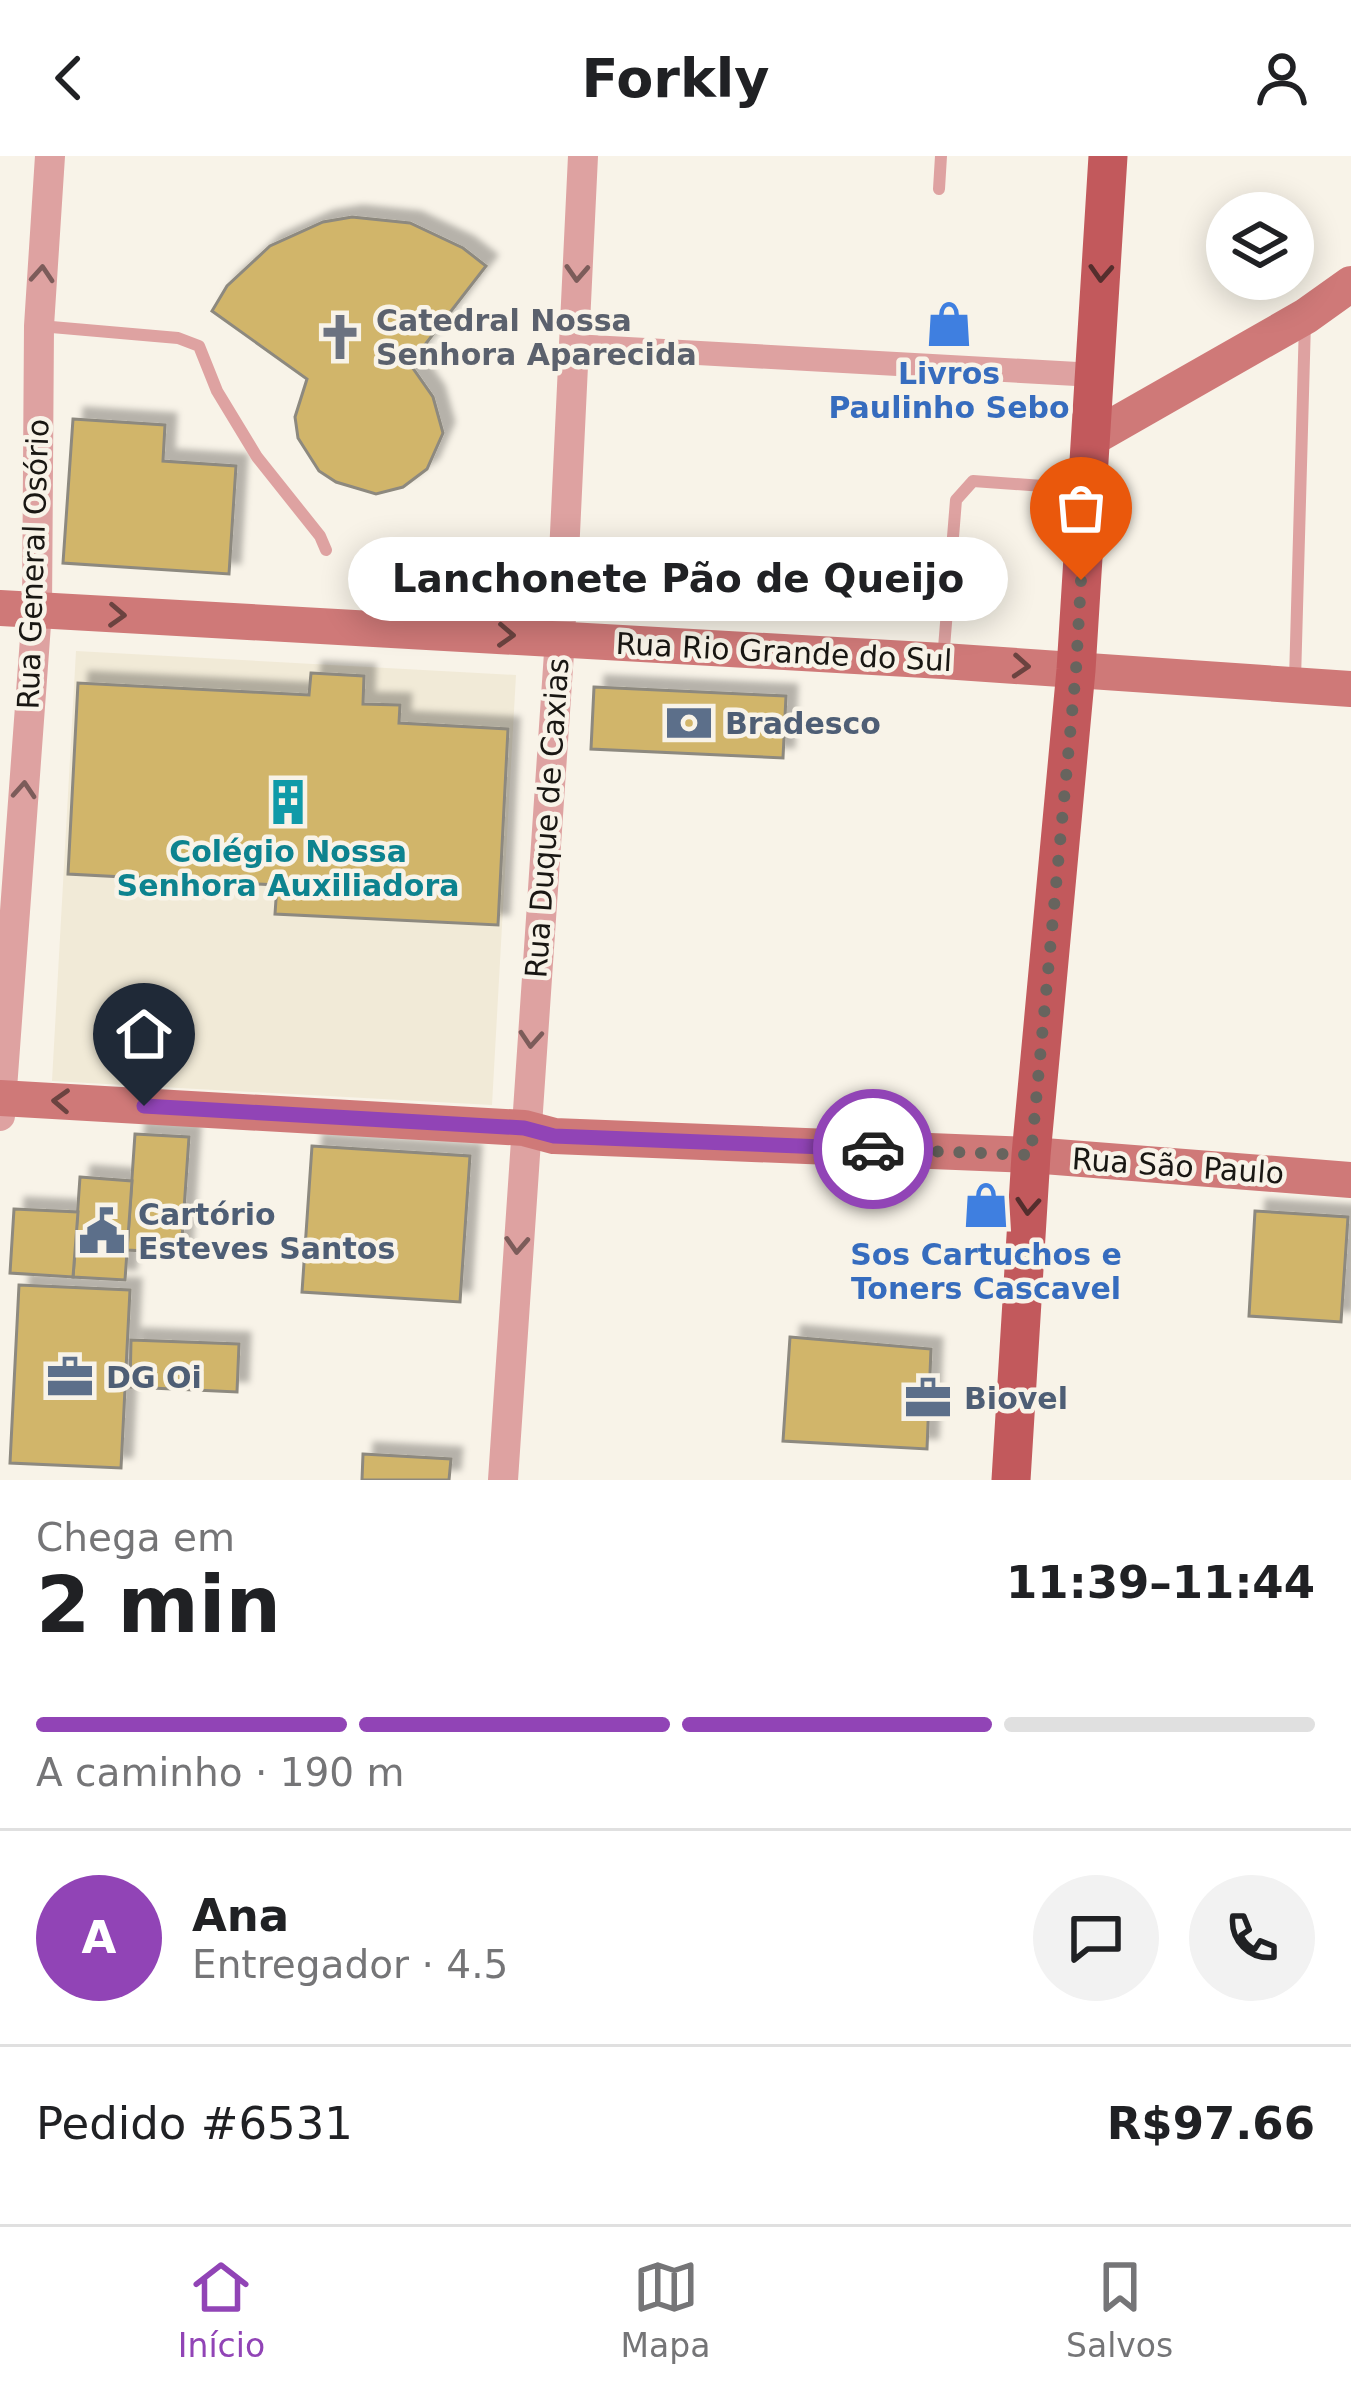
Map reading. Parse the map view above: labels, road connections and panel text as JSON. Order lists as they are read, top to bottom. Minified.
{"streets":{"main road":["Rua Rio Grande do Sul","Rua São Paulo"],"street":["Rua General Osório","Rua Duque de Caxias"]},"crossings":[["Rua General Osório","Rua Rio Grande do Sul"],["Rua General Osório","Rua São Paulo"],["Rua Rio Grande do Sul","Rua Duque de Caxias"],["Rua Duque de Caxias","Rua São Paulo"]],"one_way":["Rua General Osório","Rua Rio Grande do Sul","Rua Duque de Caxias","Rua São Paulo"],"places":{"shop":["Livros Paulinho Sebo","Sos Cartuchos e Toners Cascavel"],"church":["Catedral Nossa Senhora Aparecida"],"other":["Lanchonete Pão de Queijo"],"bank":["Bradesco"],"building":["Colégio Nossa Senhora Auxiliadora"],"public building":["Cartório Esteves Santos"],"office":["DG Oi","Biovel"]},"page":{"header":"Forkly","bubble":"Lanchonete Pão de Queijo","heading":["2 min","Chega em","11:39–11:44"],"panel":["Ana","Entregador · 4.5","Pedido #6531","R$97.66"],"bar":"A caminho · 190 m","round":"A","tabs":["Início","Mapa","Salvos"]}}
